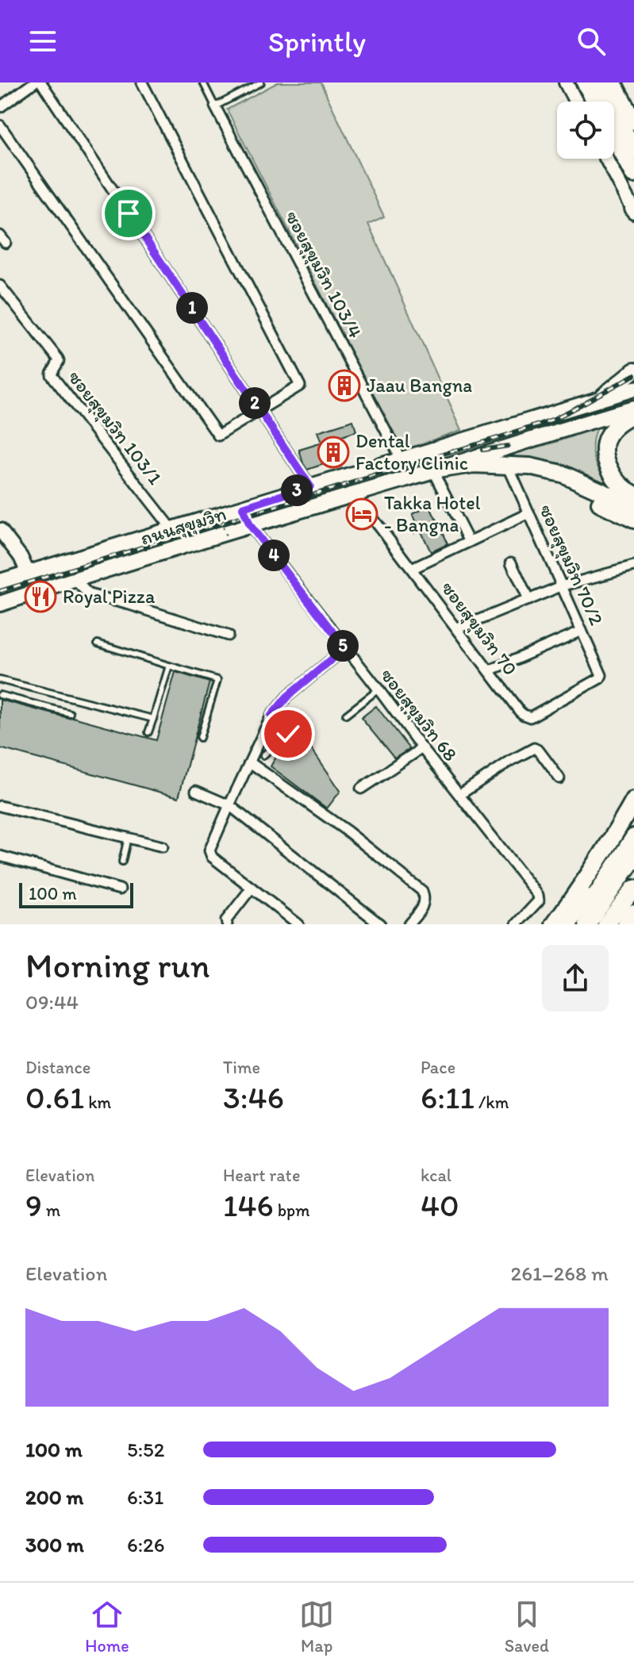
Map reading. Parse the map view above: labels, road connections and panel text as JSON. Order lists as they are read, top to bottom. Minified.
{"streets":{"main road":["ถนนสุขุมวิท"],"street":["ซอยสุขุมวิท 103/4","ซอยสุขุมวิท 103/1","ซอยสุขุมวิท 70/2","ซอยสุขุมวิท 70","ซอยสุขุมวิท 68"]},"crossings":[["ซอยสุขุมวิท 103/4","ถนนสุขุมวิท"],["ซอยสุขุมวิท 103/1","ถนนสุขุมวิท"],["ถนนสุขุมวิท","ซอยสุขุมวิท 70"],["ถนนสุขุมวิท","ซอยสุขุมวิท 68"],["ซอยสุขุมวิท 70/2","ซอยสุขุมวิท 70"]],"places":{"building":["Jaau Bangna","Dental Factory Clinic"],"hotel":["Takka Hotel - Bangna"],"restaurant":["Royal Pizza"]},"scale_bar":"100 m","page":{"header":"Sprintly","pins":["1","2","3","4","5"],"scale":"100 m","heading":["Morning run","09:44"],"stats":[["Distance","0.61 km"],["Time","3:46"],["Pace","6:11 /km"],["Elevation","9 m"],["Heart rate","146 bpm"],["kcal","40"]],"chart":["Elevation","261–268 m"],"list":[{"name":"100 m","note":"5:52"},{"name":"200 m","note":"6:31"},{"name":"300 m","note":"6:26"}],"tabs":["Home","Map","Saved"]}}
